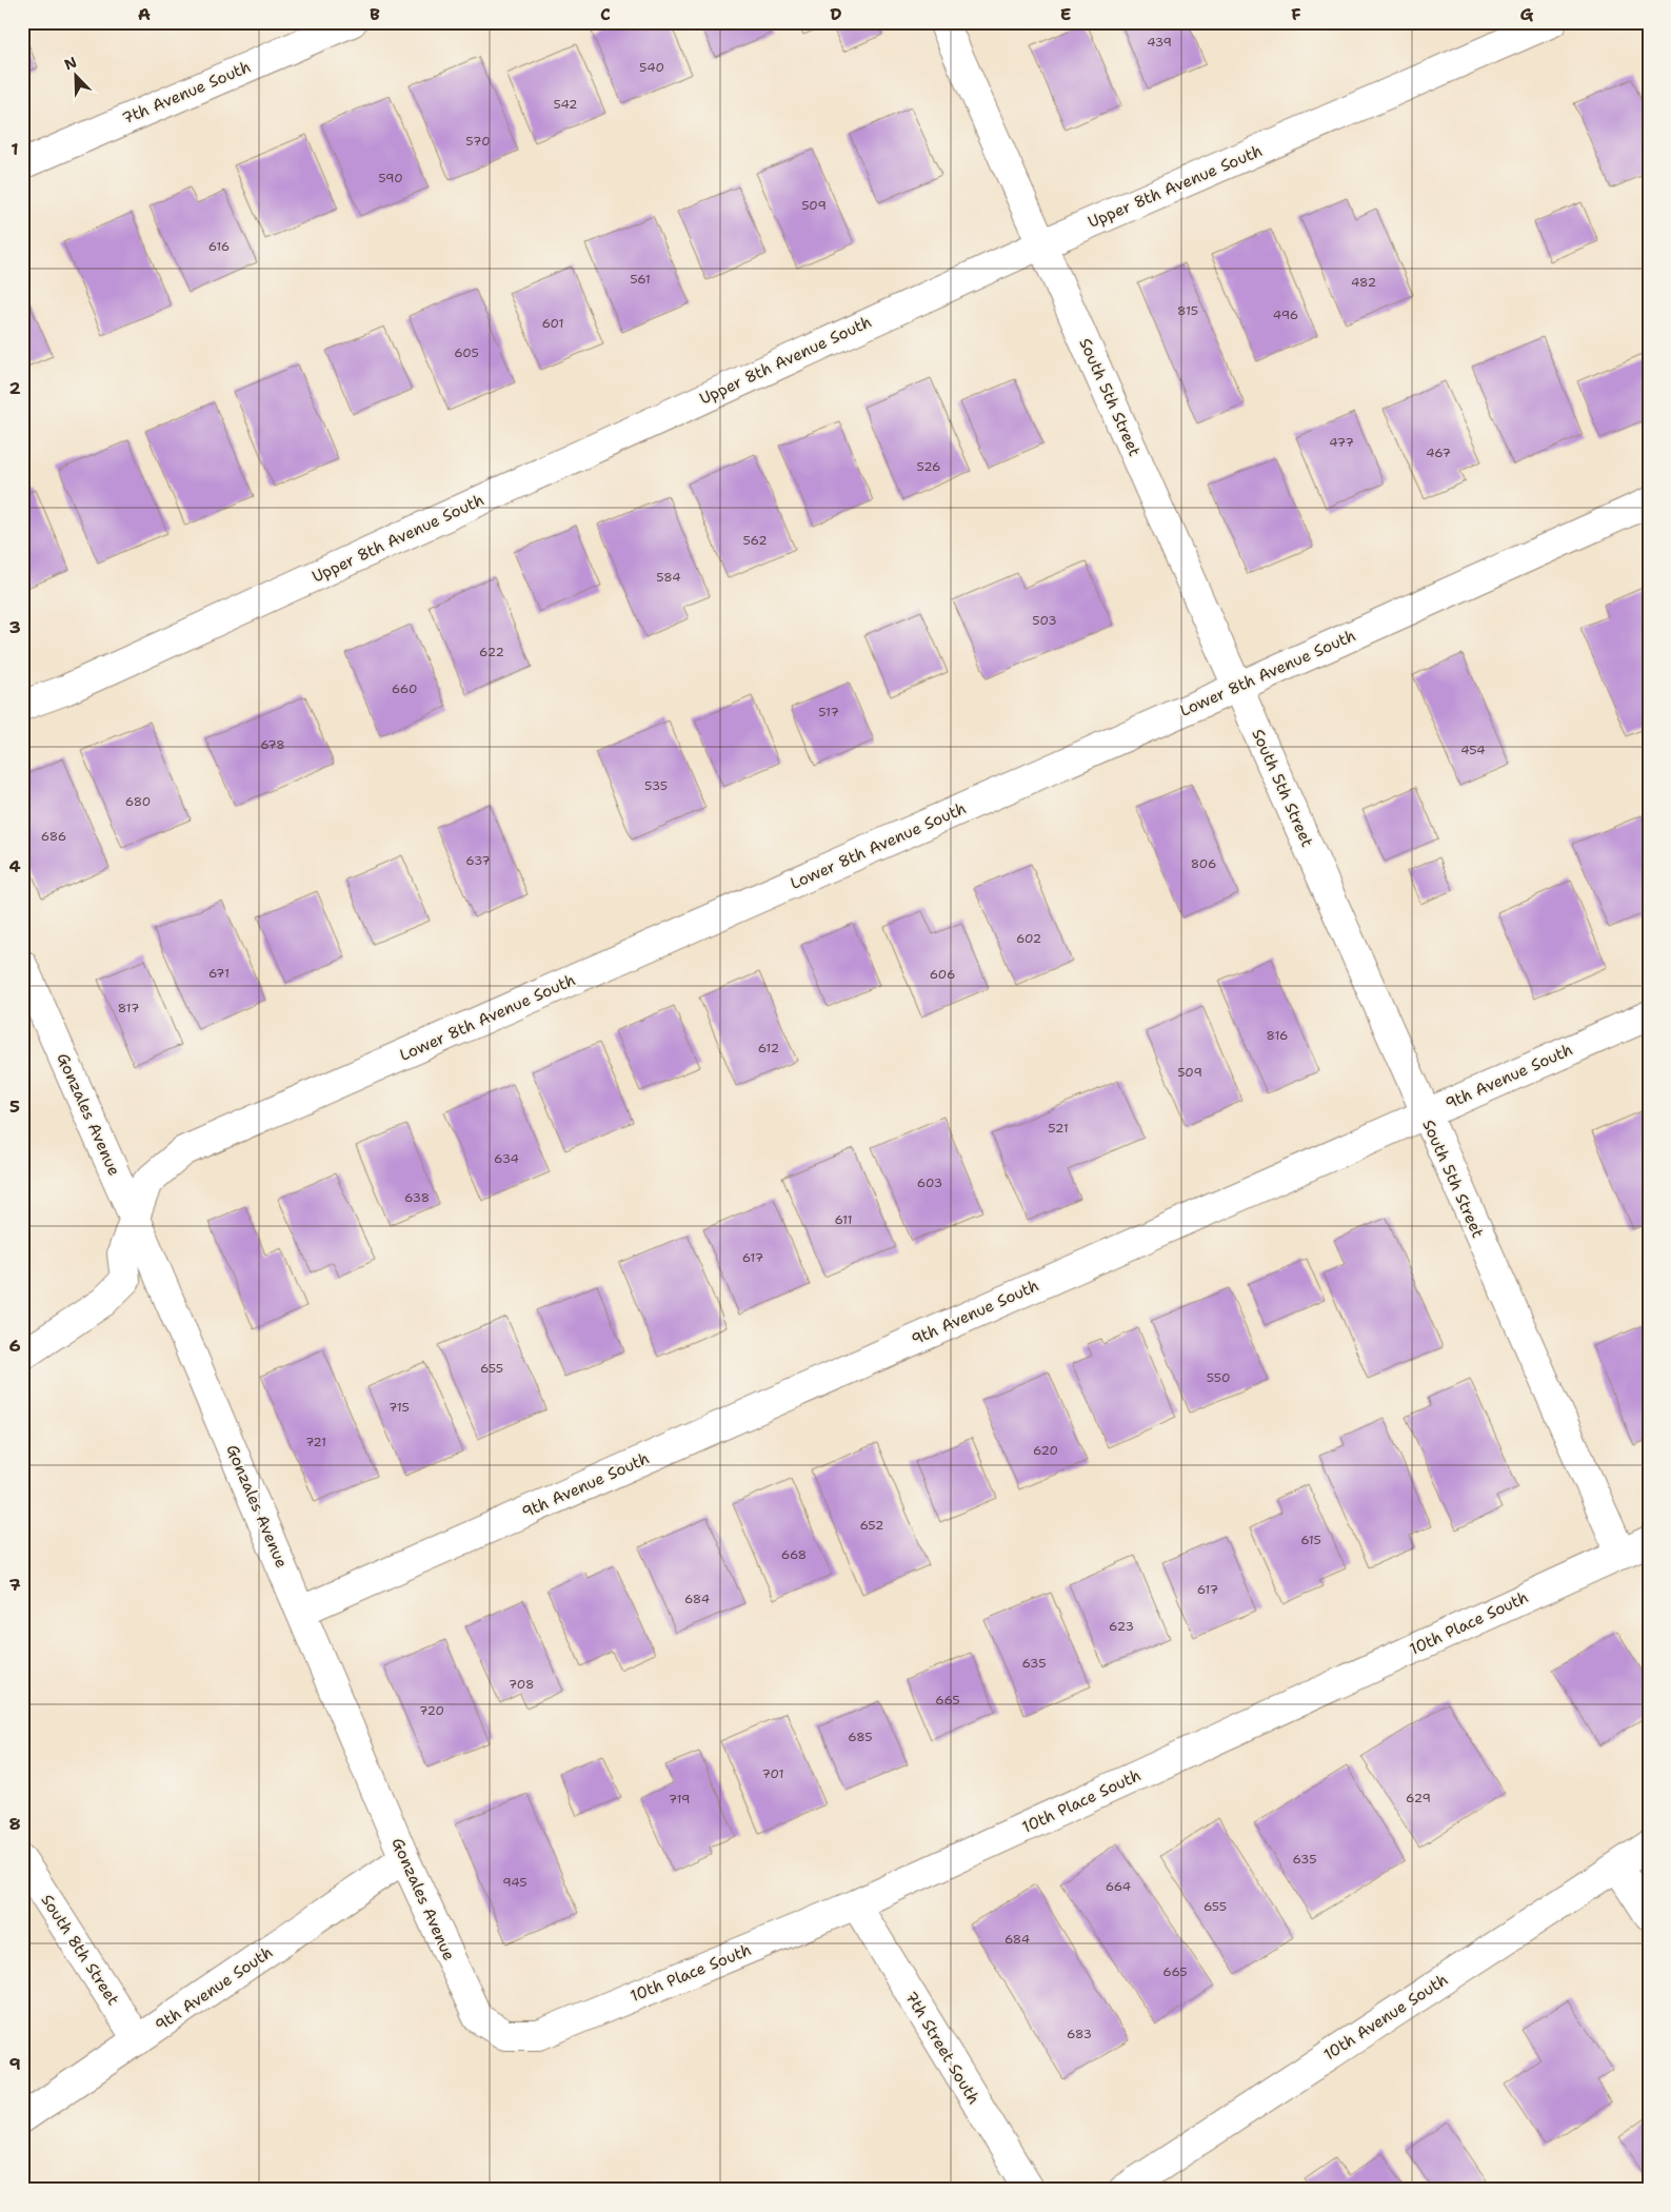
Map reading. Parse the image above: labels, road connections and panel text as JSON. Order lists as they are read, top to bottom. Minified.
{"streets":{"street":["7th Avenue South","Upper 8th Avenue South","South 5th Street","Lower 8th Avenue South","9th Avenue South","Gonzales Avenue","10th Place South","South 8th Street","10th Avenue South","7th Street South"]},"crossings":[["Upper 8th Avenue South","South 5th Street"],["South 5th Street","Lower 8th Avenue South"],["South 5th Street","9th Avenue South"],["South 5th Street","10th Place South"],["Lower 8th Avenue South","Gonzales Avenue"],["9th Avenue South","Gonzales Avenue"],["9th Avenue South","South 8th Street"],["Gonzales Avenue","10th Place South"],["10th Place South","7th Street South"]],"house_numbers":["439","540","542","570","590","509","616","561","482","815","496","601","605","477","467","526","562","584","503","622","660","517","678","454","535","680","686","637","806","602","671","606","817","816","612","509","521","634","603","638","611","617","655","550","715","721","620","652","615","668","617","684","623","635","708","665","720","685","701","629","719","635","945","664","655","684","665","683"],"north":"top left","grid":{"columns":["A","B","C","D","E","F","G"],"rows":["1","2","3","4","5","6","7","8","9"]}}
